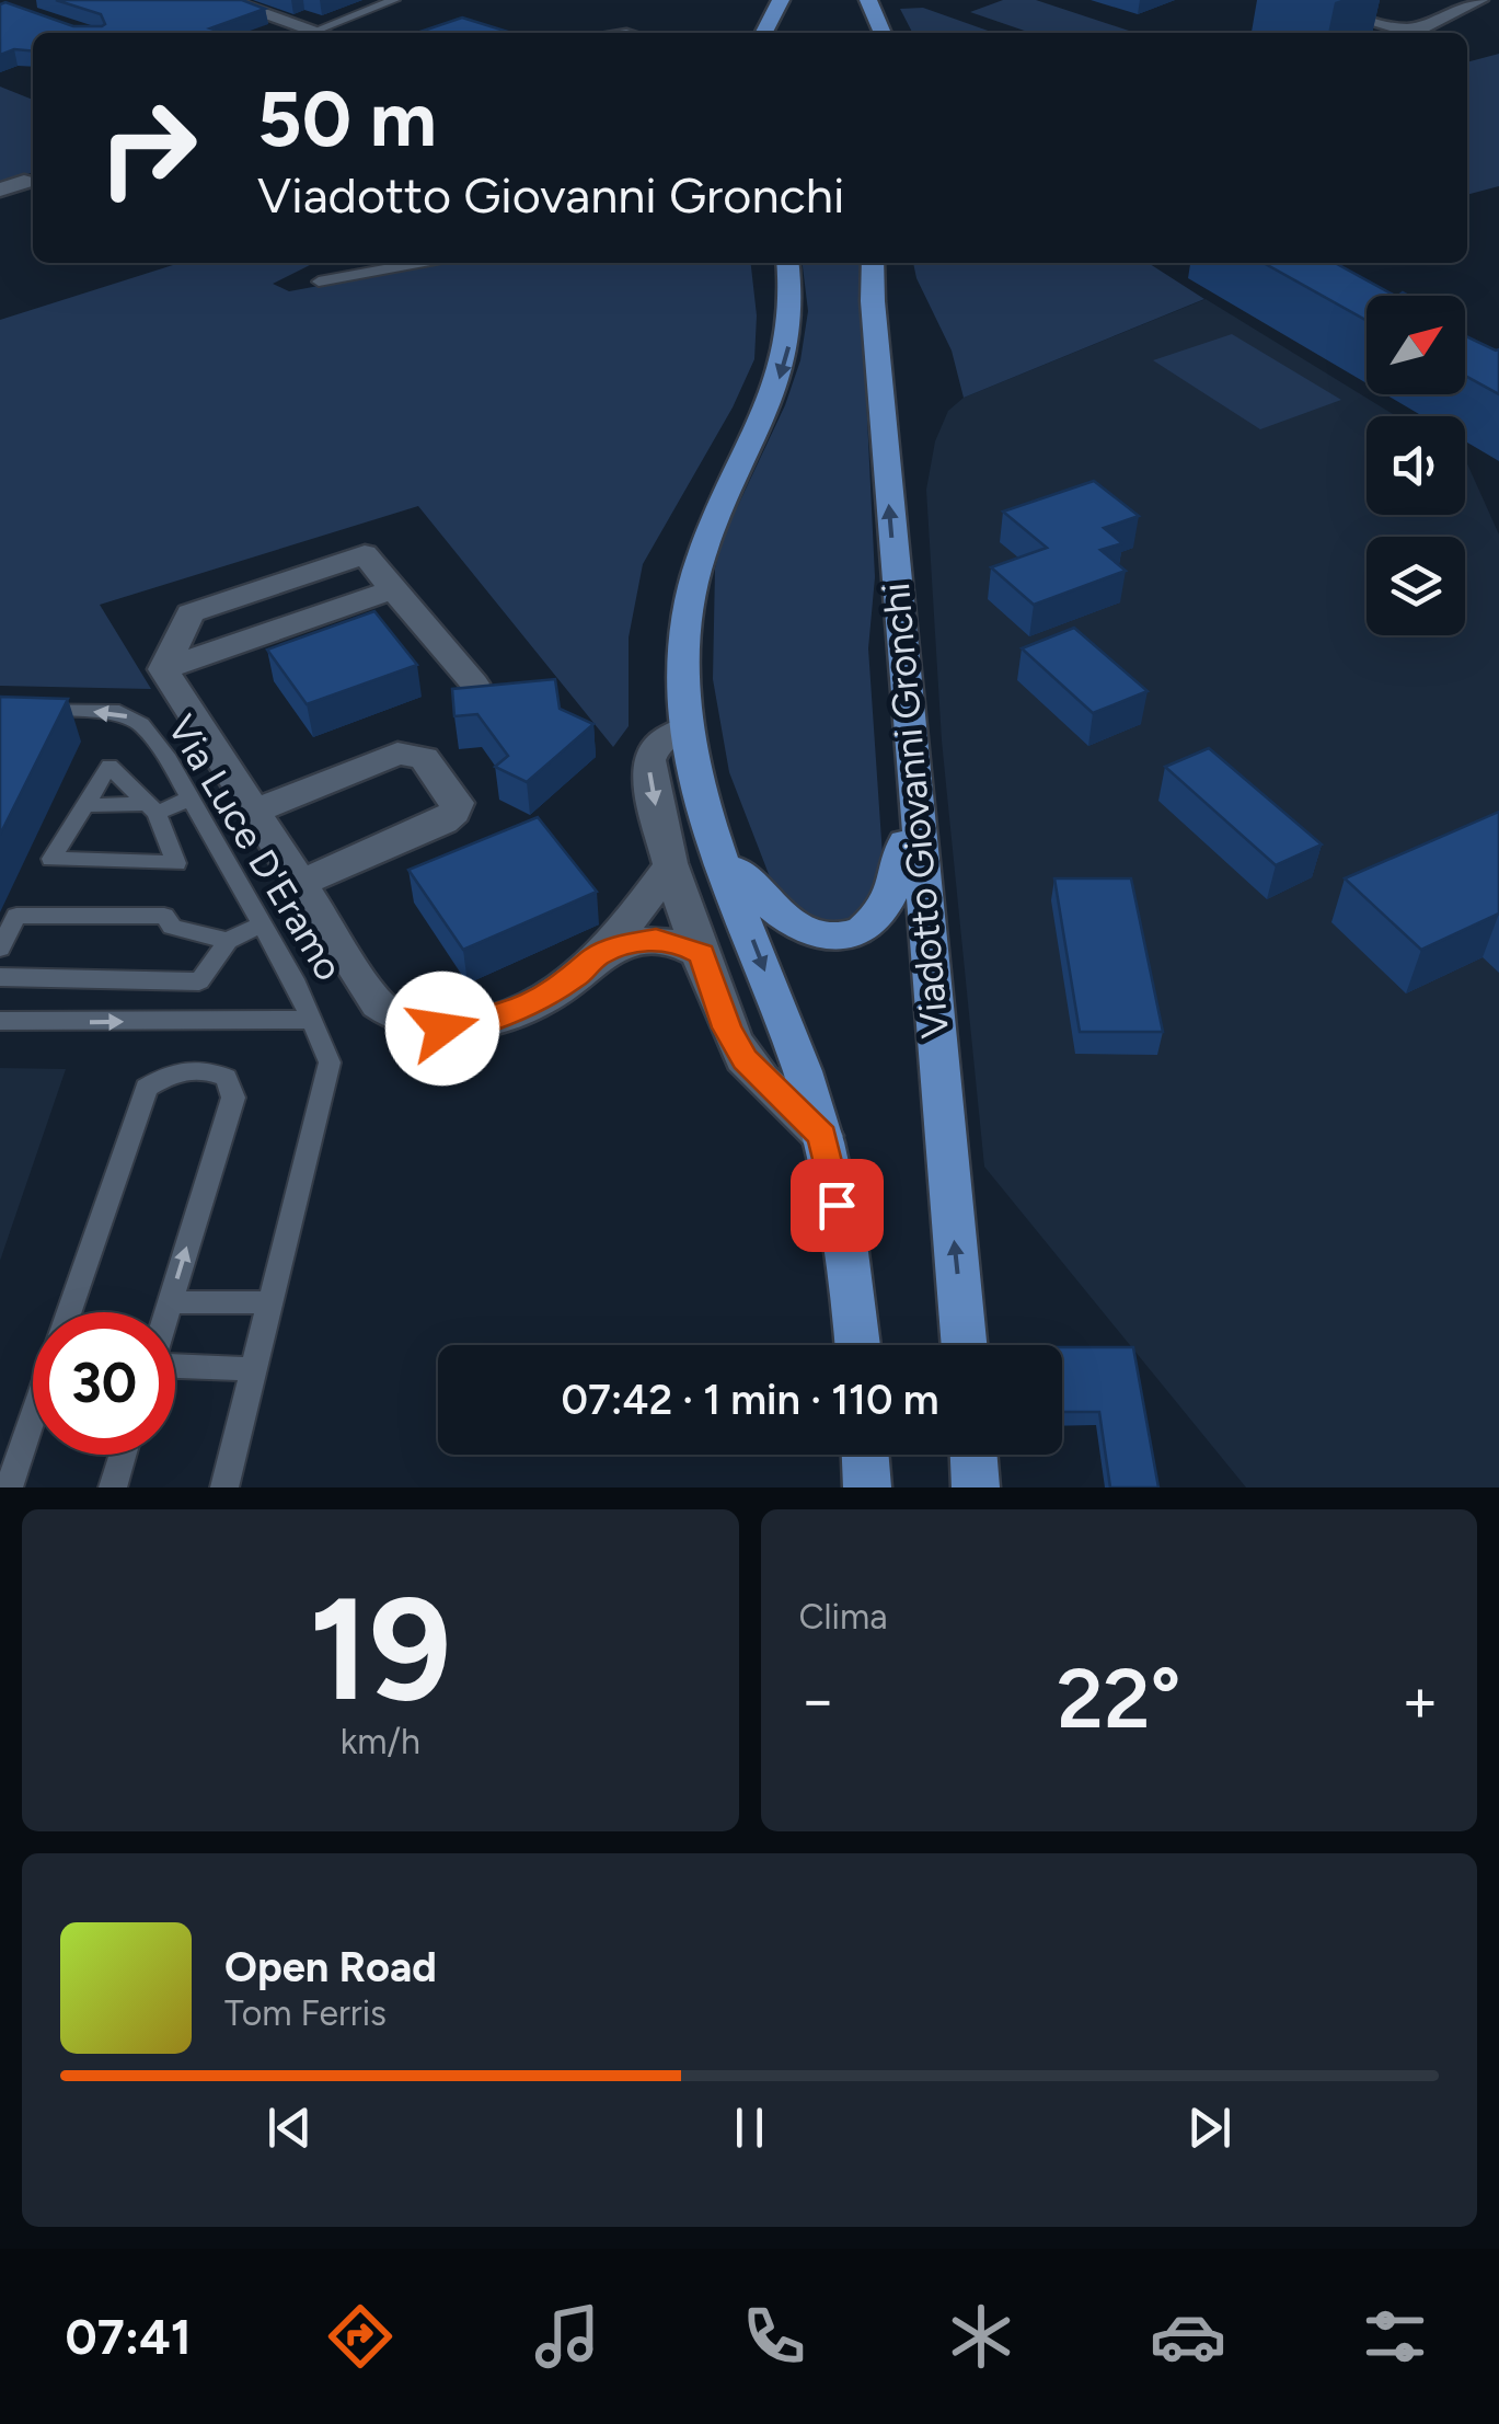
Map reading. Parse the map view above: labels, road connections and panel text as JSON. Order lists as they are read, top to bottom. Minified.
{"streets":{"main road":["Viadotto Giovanni Gronchi"],"lane":["Via Luce D'Eramo"]},"north":"top right","page":{"turn":["50 m","Viadotto Giovanni Gronchi"],"limit":"30","trip":"07:42 · 1 min · 110 m","tile":[["19","km/h"],"Clima"],"heat":["−","22°","+"],"song":["Open Road","Tom Ferris"],"tabs":"07:41"}}
